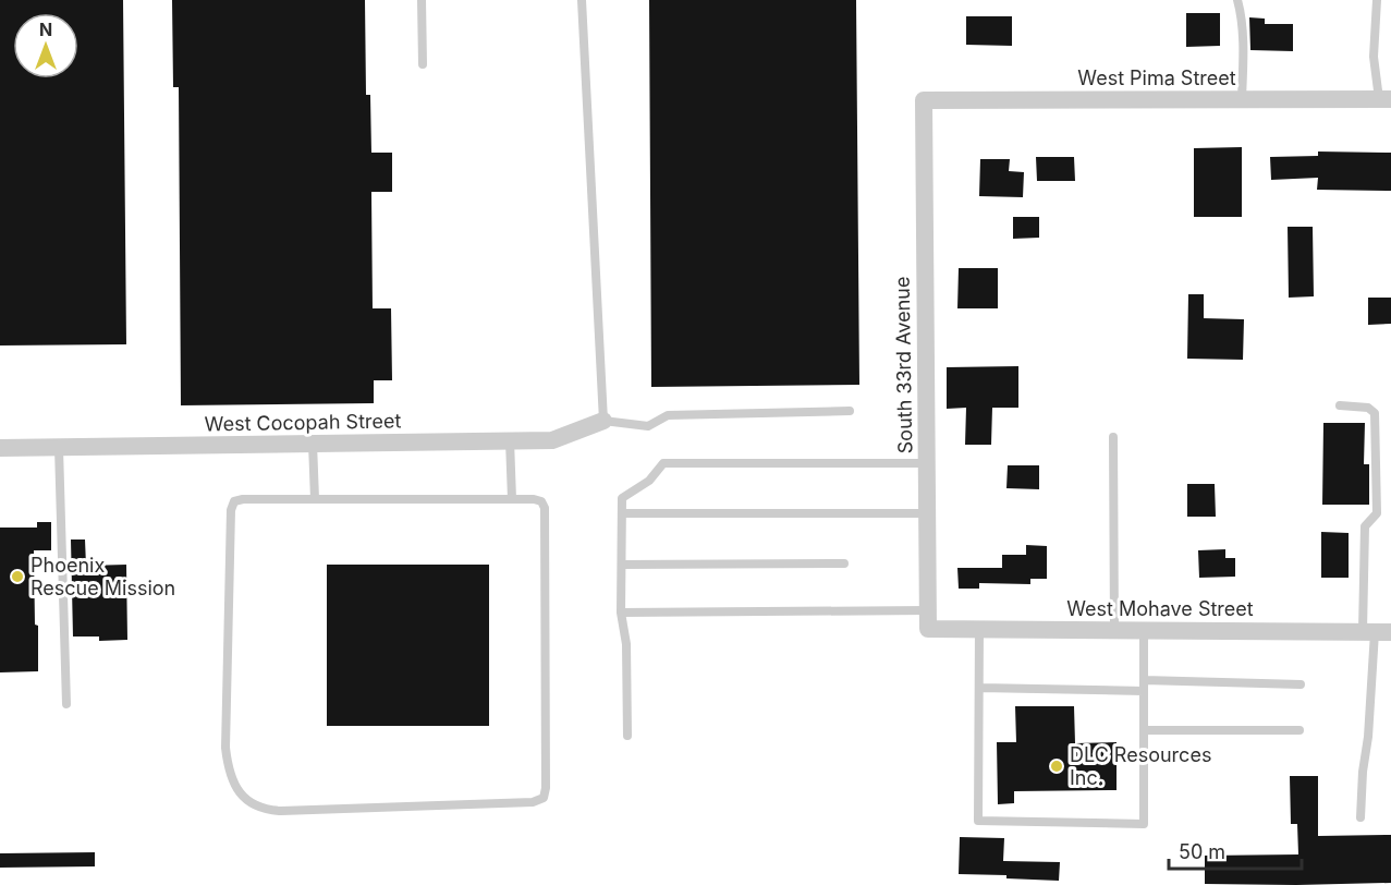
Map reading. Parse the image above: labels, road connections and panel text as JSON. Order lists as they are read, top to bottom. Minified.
{"streets":{"street":["West Pima Street","South 33rd Avenue","West Cocopah Street","West Mohave Street"]},"crossings":[["West Pima Street","South 33rd Avenue"],["South 33rd Avenue","West Mohave Street"]],"places":["Phoenix Rescue Mission","DLC Resources Inc."],"scale_bar":"50 m","north":"top"}
